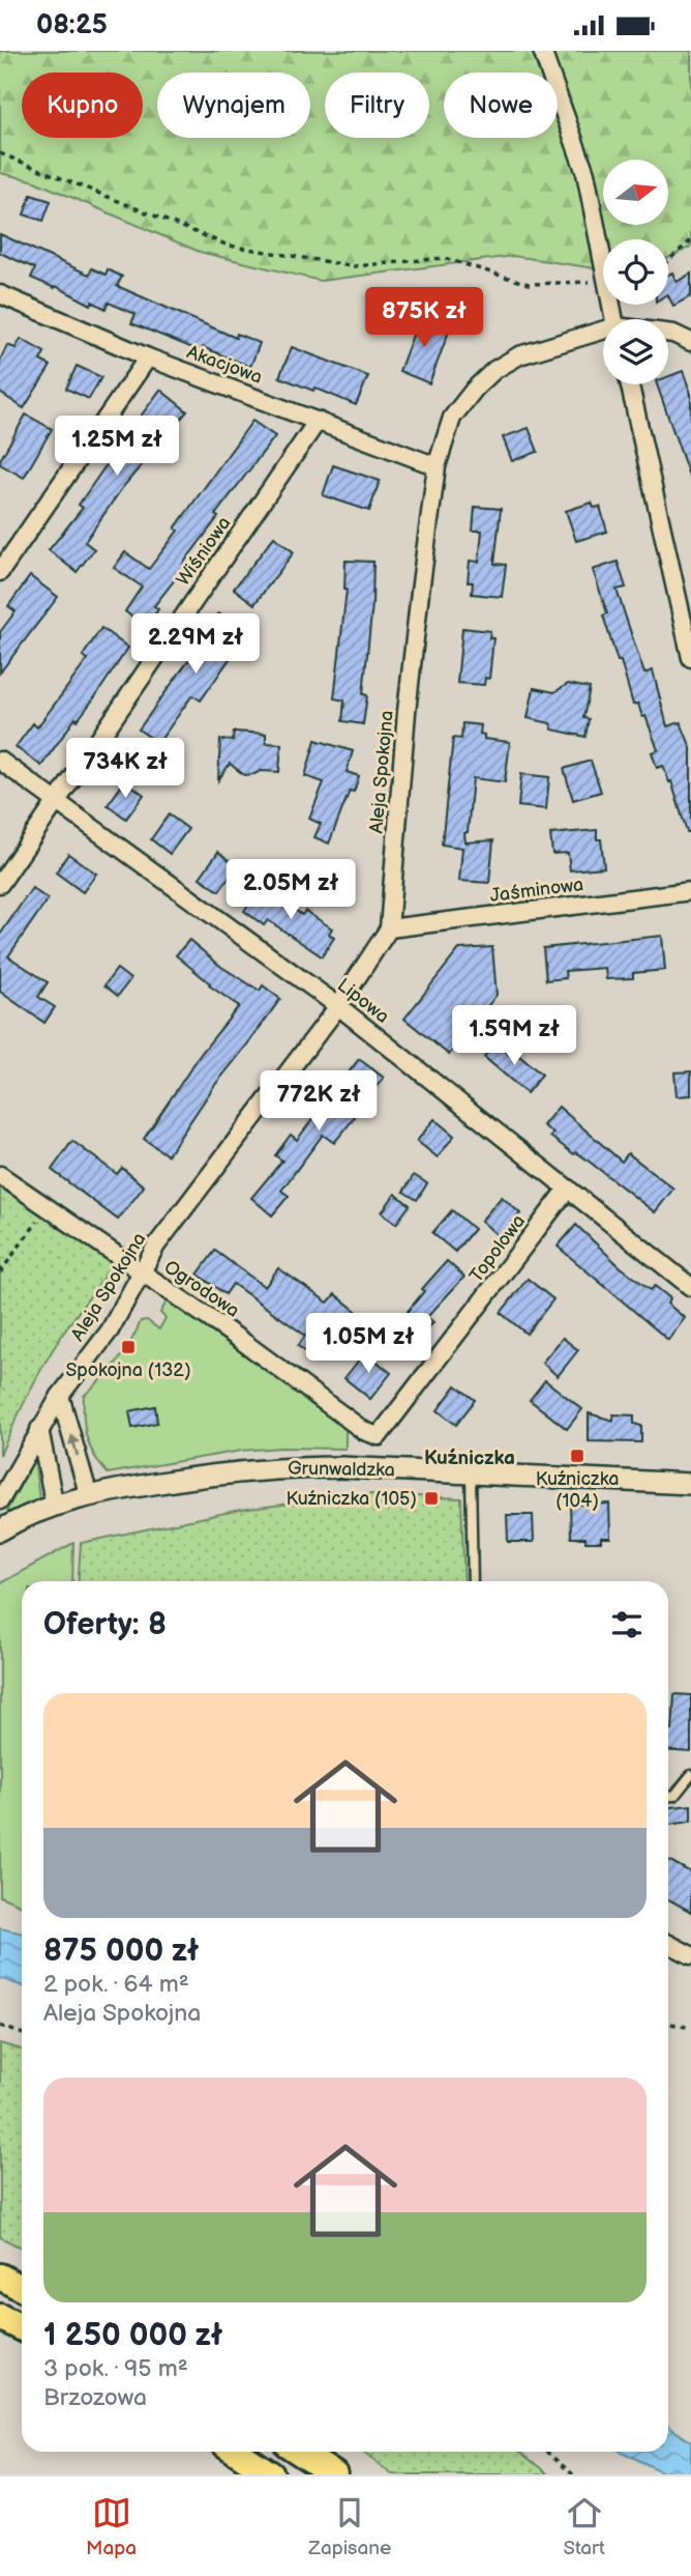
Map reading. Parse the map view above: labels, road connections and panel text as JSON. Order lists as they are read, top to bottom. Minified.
{"streets":{"street":["Akacjowa","Wiśniowa","Aleja Spokojna","Jaśminowa","Lipowa","Topolowa","Ogrodowa","Grunwaldzka"]},"crossings":[["Akacjowa","Wiśniowa"],["Akacjowa","Aleja Spokojna"],["Wiśniowa","Lipowa"],["Aleja Spokojna","Jaśminowa"],["Aleja Spokojna","Lipowa"],["Aleja Spokojna","Ogrodowa"],["Lipowa","Topolowa"],["Topolowa","Ogrodowa"]],"districts":["Kuźniczka"],"places":{"transit":["Spokojna (132)","Kuźniczka (104)","Kuźniczka (105)"]},"north":"right","page":{"status":"08:25","chip":["Kupno","Wynajem","Filtry","Nowe"],"price":["875K zł","1.25M zł","2.29M zł","734K zł","2.05M zł","1.59M zł","772K zł","1.05M zł"],"heading":"Oferty: 8","list":[{"name":"875 000 zł","note":"2 pok. · 64 m² · Aleja Spokojna"},{"name":"1 250 000 zł","note":"3 pok. · 95 m² · Brzozowa"}],"tabs":["Mapa","Zapisane","Start"]}}
